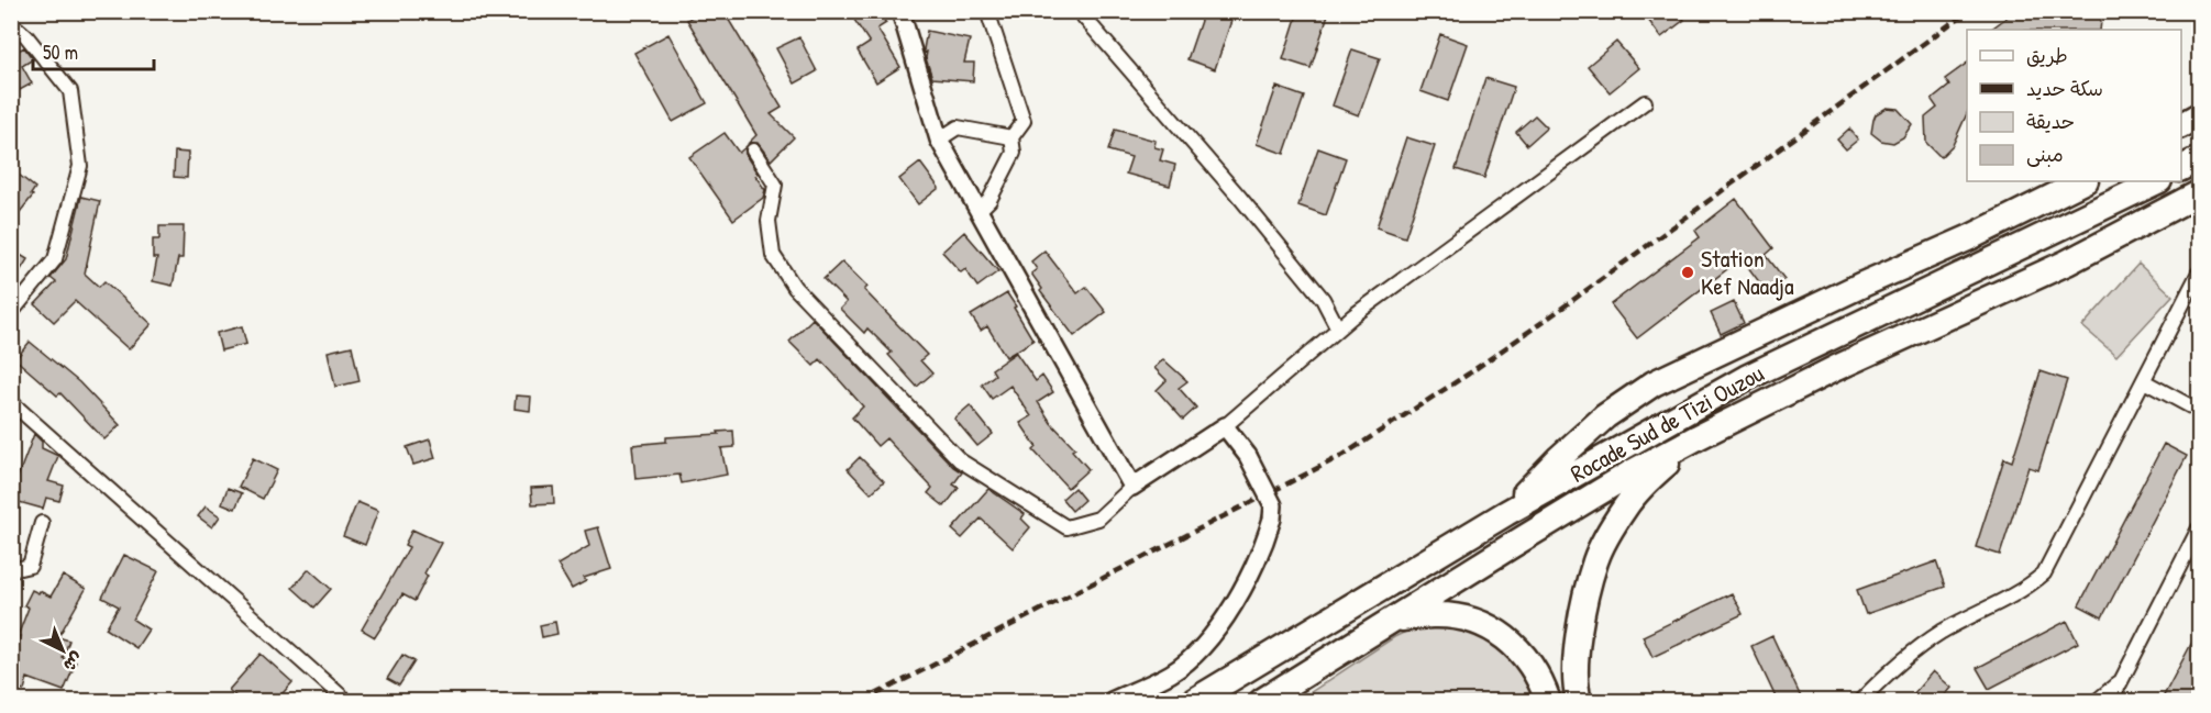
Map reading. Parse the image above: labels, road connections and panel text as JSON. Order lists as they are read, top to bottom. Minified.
{"streets":{"highway":["Rocade Sud de Tizi Ouzou"]},"places":["Station Kef Naadja"],"legend":["طريق","سكة حديد","حديقة","مبنى"],"scale_bar":"50 m","north":"bottom right"}
